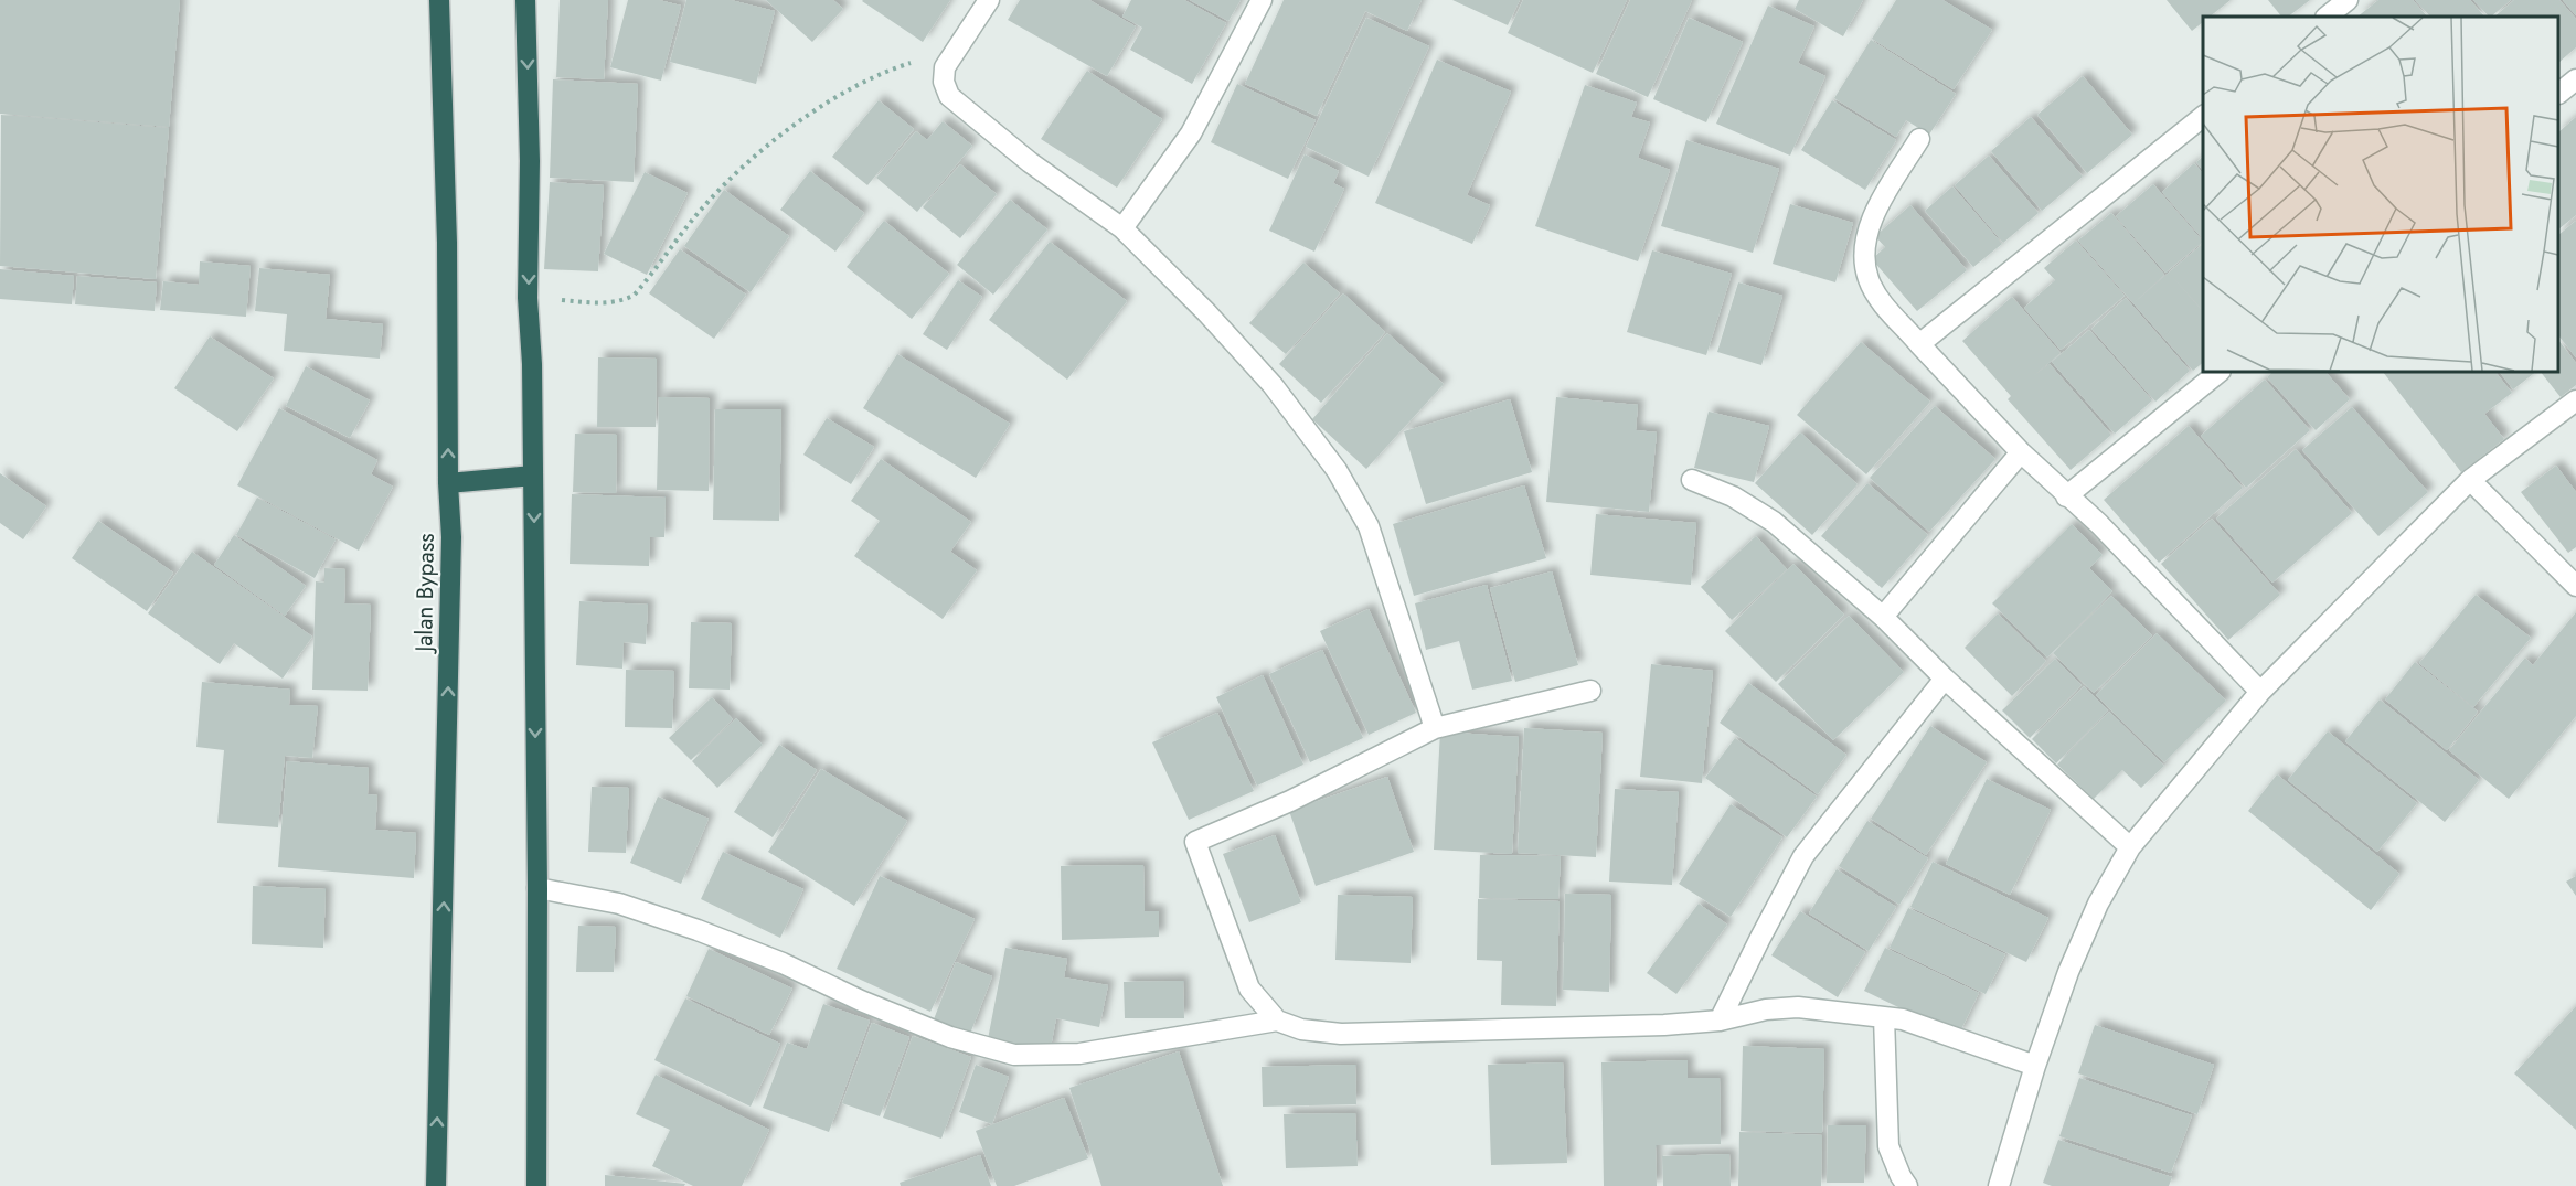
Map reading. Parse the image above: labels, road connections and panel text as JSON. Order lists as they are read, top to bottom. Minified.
{"streets":{"highway":["Jalan Bypass"]}}
